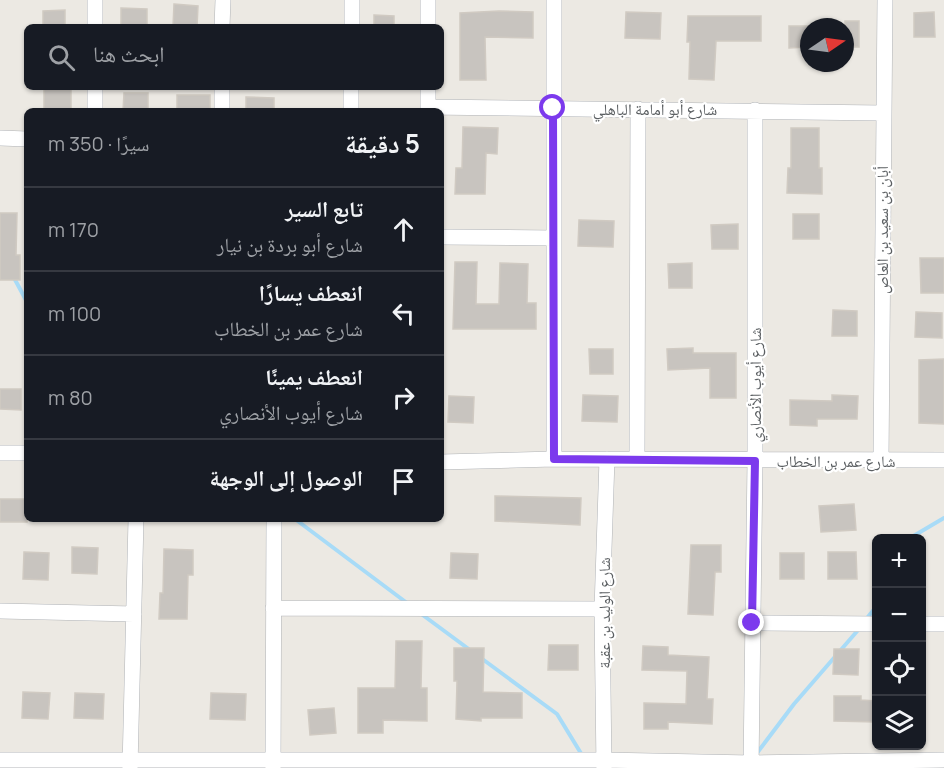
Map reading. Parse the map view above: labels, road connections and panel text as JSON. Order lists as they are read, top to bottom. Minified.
{"streets":{"street":["شارع أبو أمامة الباهلي","أبان بن سعيد بن العاص","شارع أيوب الأنصاري","شارع عمر بن الخطاب","شارع الوليد بن عقبة"]},"crossings":[["شارع أبو أمامة الباهلي","أبان بن سعيد بن العاص"],["شارع أبو أمامة الباهلي","شارع أيوب الأنصاري"],["أبان بن سعيد بن العاص","شارع عمر بن الخطاب"],["شارع أيوب الأنصاري","شارع عمر بن الخطاب"],["شارع عمر بن الخطاب","شارع الوليد بن عقبة"]],"north":"right","page":{"search":"ابحث هنا","heading":["5 دقيقة","سيرًا · 350 m"],"list":[["تابع السير","شارع أبو بردة بن نيار","170 m"],["انعطف يسارًا","شارع عمر بن الخطاب","100 m"],["انعطف يمينًا","شارع أيوب الأنصاري","80 m"],"الوصول إلى الوجهة"],"map_buttons":["+","−"]}}
